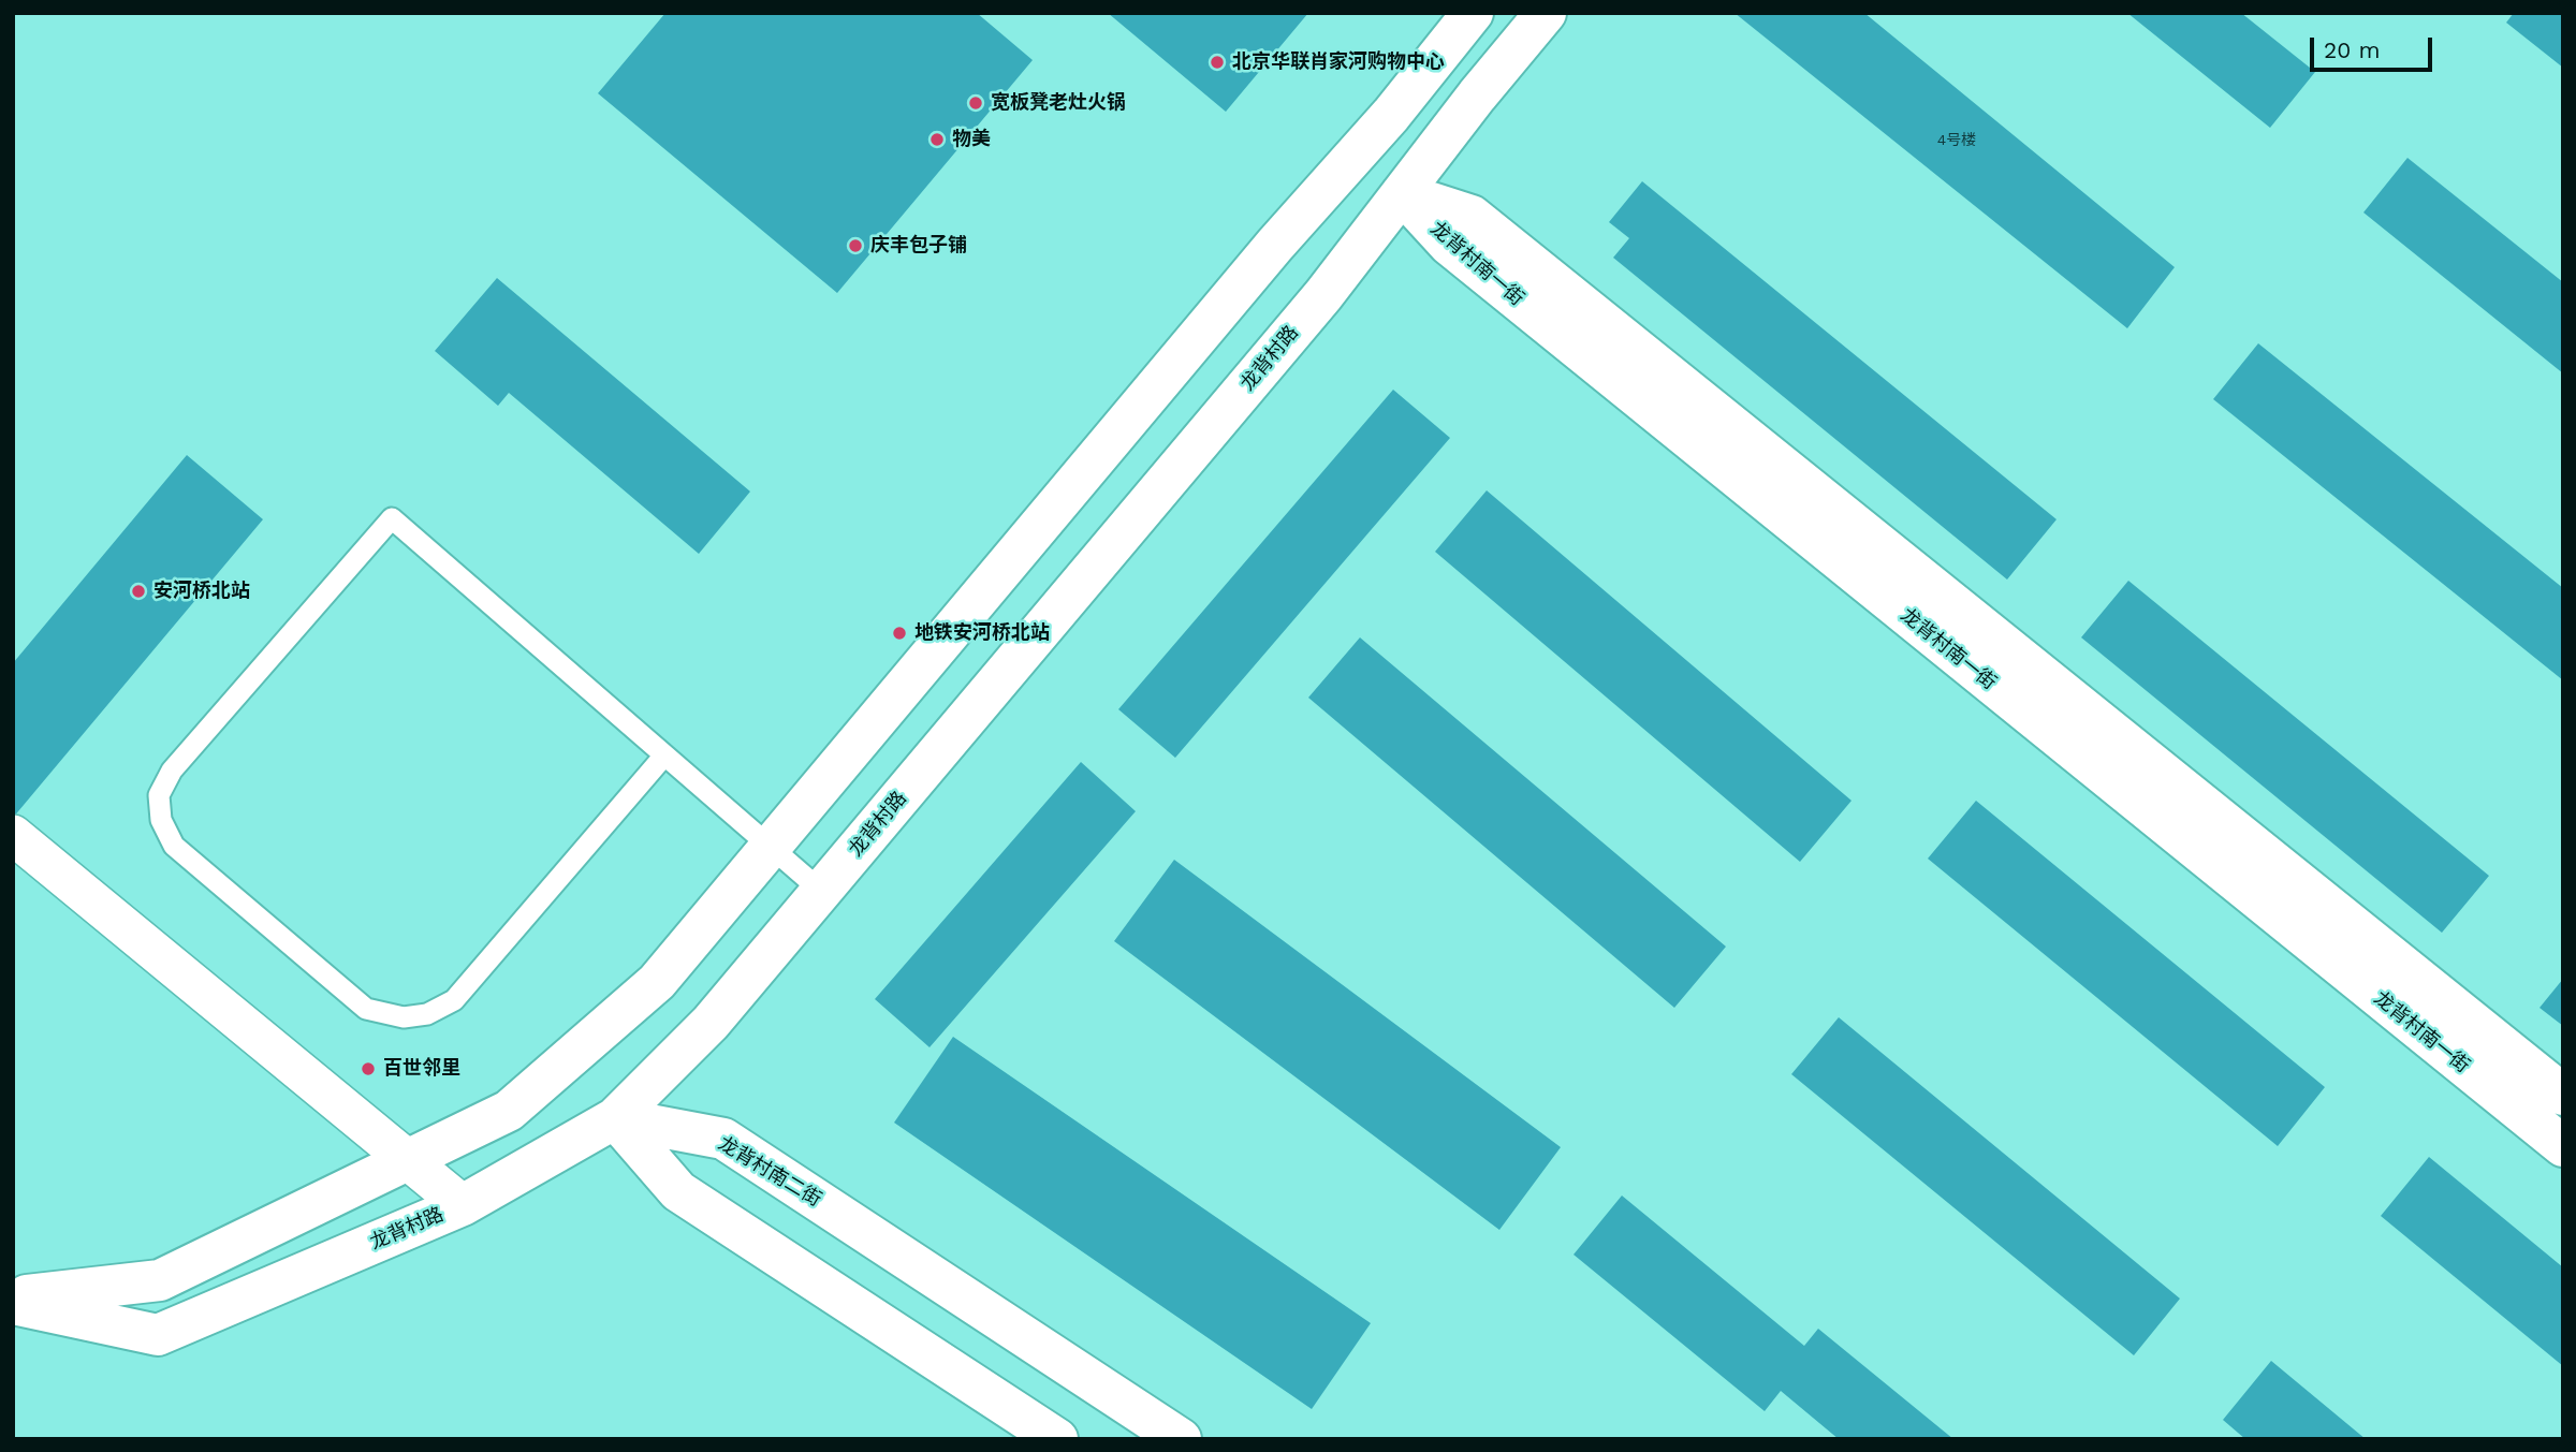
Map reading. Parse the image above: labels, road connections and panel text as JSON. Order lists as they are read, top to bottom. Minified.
{"streets":{"street":["龙背村南一街","龙背村路","龙背村南二街"]},"crossings":[["龙背村南一街","龙背村路"],["龙背村路","龙背村南二街"]],"places":["北京华联肖家河购物中心","宽板凳老灶火锅","物美","庆丰包子铺","安河桥北站","地铁安河桥北站","百世邻里"],"house_numbers":["4号楼"],"scale_bar":"20 m"}
